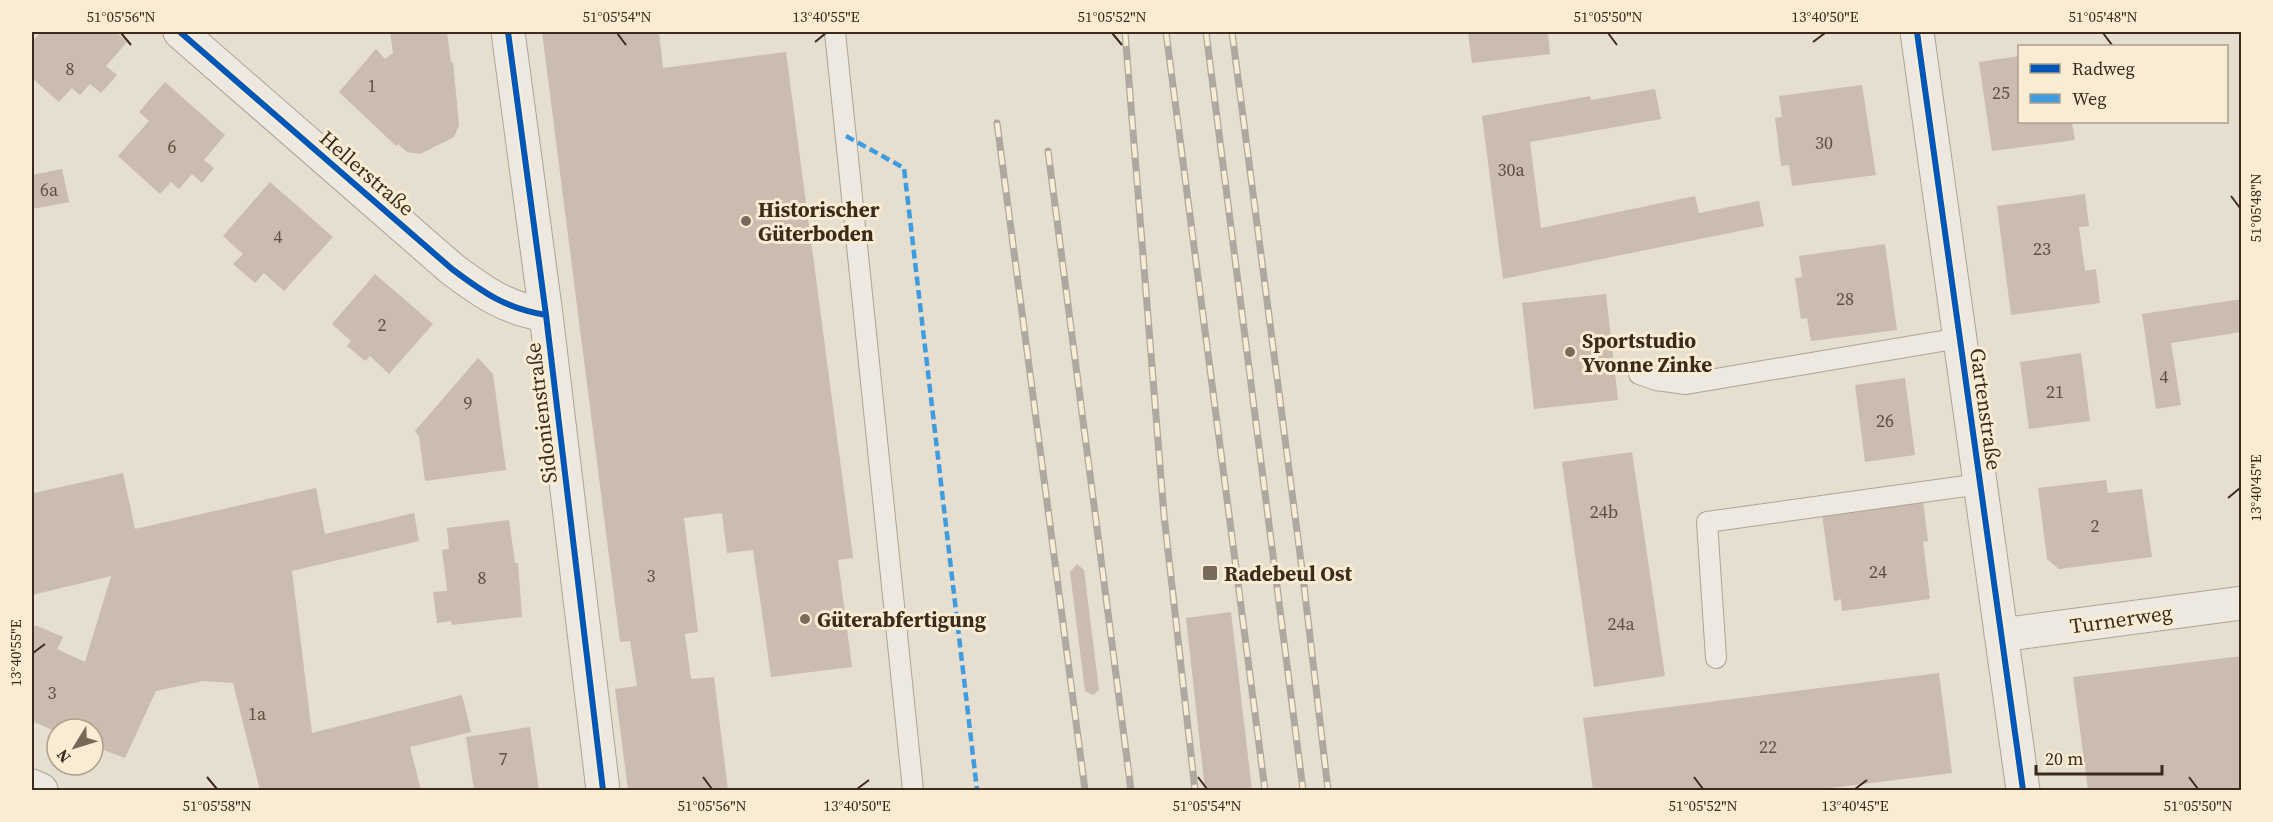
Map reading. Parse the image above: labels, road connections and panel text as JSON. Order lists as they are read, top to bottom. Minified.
{"streets":{"street":["Hellerstraße","Gartenstraße","Sidonienstraße","Turnerweg"]},"crossings":[["Hellerstraße","Sidonienstraße"],["Gartenstraße","Turnerweg"]],"places":{"other":["Historischer Güterboden","Sportstudio Yvonne Zinke","Güterabfertigung"],"transit":["Radebeul Ost"]},"house_numbers":["8","1","25","30","6","30a","6a","4","23","28","2","4","21","9","26","24b","2","24","3","8","24a","3","1a","22","7"],"legend":["Radweg","Weg"],"scale_bar":"20 m","north":"bottom left","coordinates":["51°05'56\"N","51°05'54\"N","13°40'55\"E","51°05'52\"N","51°05'50\"N","13°40'50\"E","51°05'48\"N","13°40'45\"E","51°05'58\"N"]}
